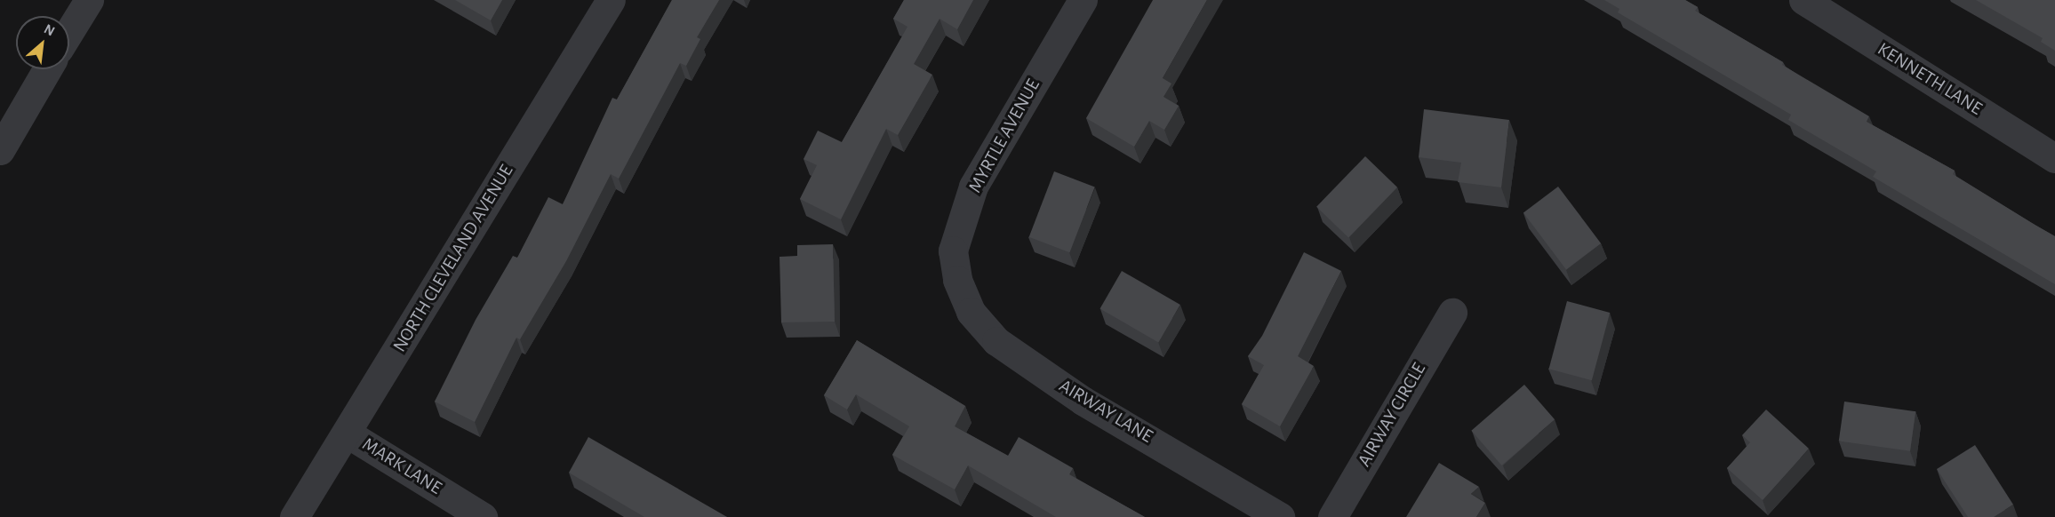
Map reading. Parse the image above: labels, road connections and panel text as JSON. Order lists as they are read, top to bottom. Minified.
{"streets":{"street":["KENNETH LANE","MYRTLE AVENUE","NORTH CLEVELAND AVENUE","AIRWAY LANE","AIRWAY CIRCLE","MARK LANE"]},"crossings":[["MYRTLE AVENUE","AIRWAY LANE"],["NORTH CLEVELAND AVENUE","MARK LANE"]],"north":"top right"}
